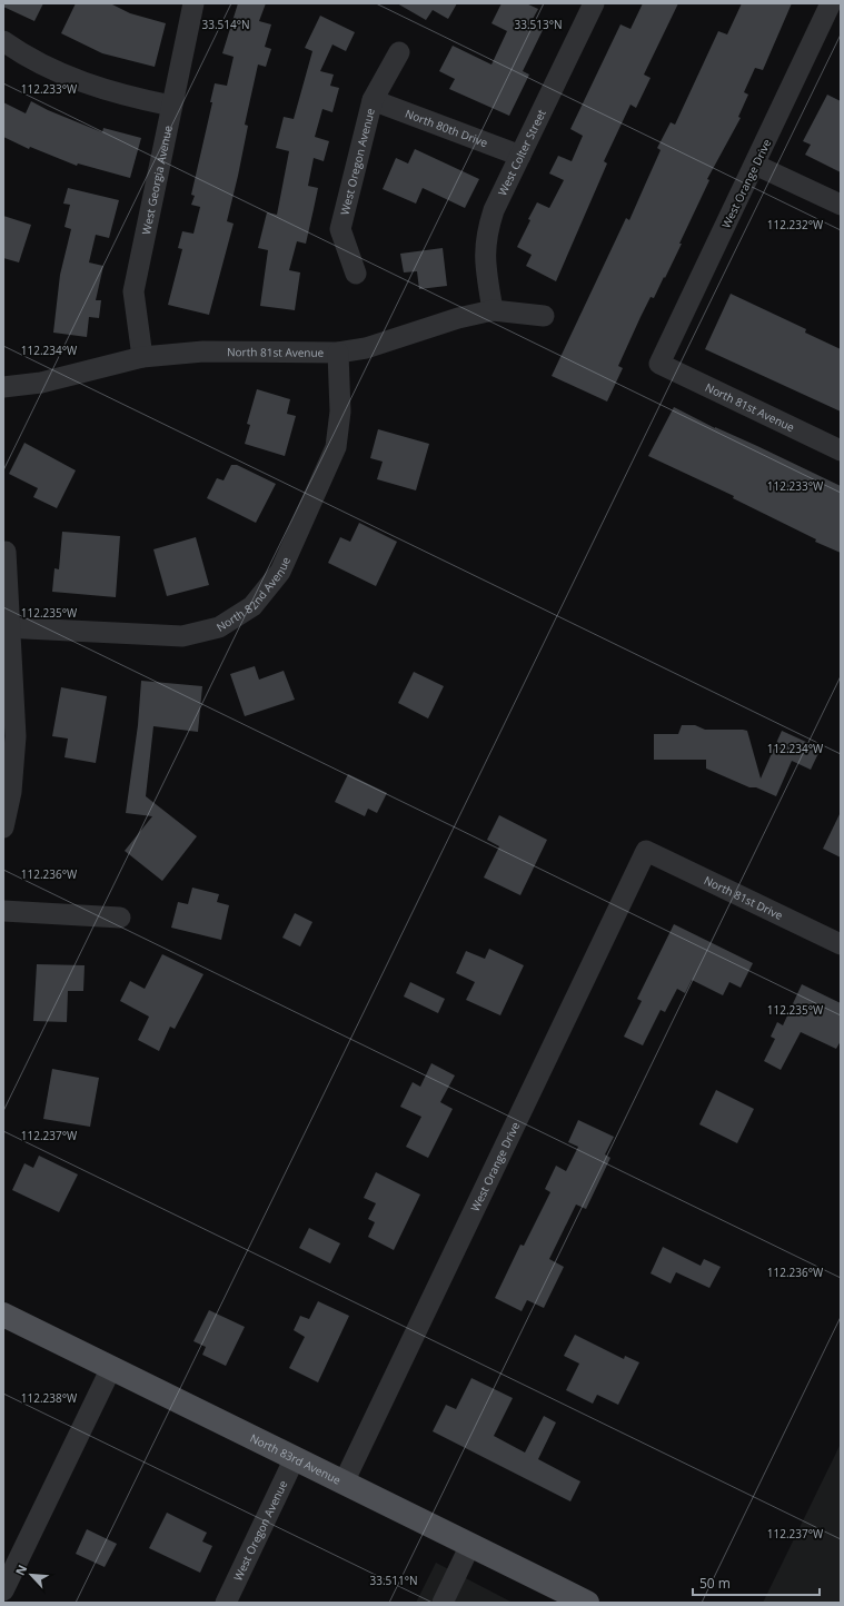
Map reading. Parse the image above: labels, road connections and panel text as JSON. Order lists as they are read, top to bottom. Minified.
{"streets":{"main road":["North 83rd Avenue"],"street":["North 80th Drive","West Colter Street","West Oregon Avenue","West Georgia Avenue","West Orange Drive","North 81st Avenue","North 82nd Avenue","North 81st Drive"]},"crossings":[["North 80th Drive","West Colter Street"],["North 80th Drive","West Oregon Avenue"],["West Colter Street","North 81st Avenue"],["West Oregon Avenue","North 83rd Avenue"],["West Georgia Avenue","North 81st Avenue"],["West Orange Drive","North 81st Avenue"],["West Orange Drive","North 81st Drive"],["West Orange Drive","North 83rd Avenue"],["North 81st Avenue","North 82nd Avenue"]],"scale_bar":"50 m","north":"top left","coordinates":["33.514°N","33.513°N","112.233°W","112.232°W","112.234°W","112.235°W","112.236°W","112.237°W","112.238°W","33.511°N"]}
